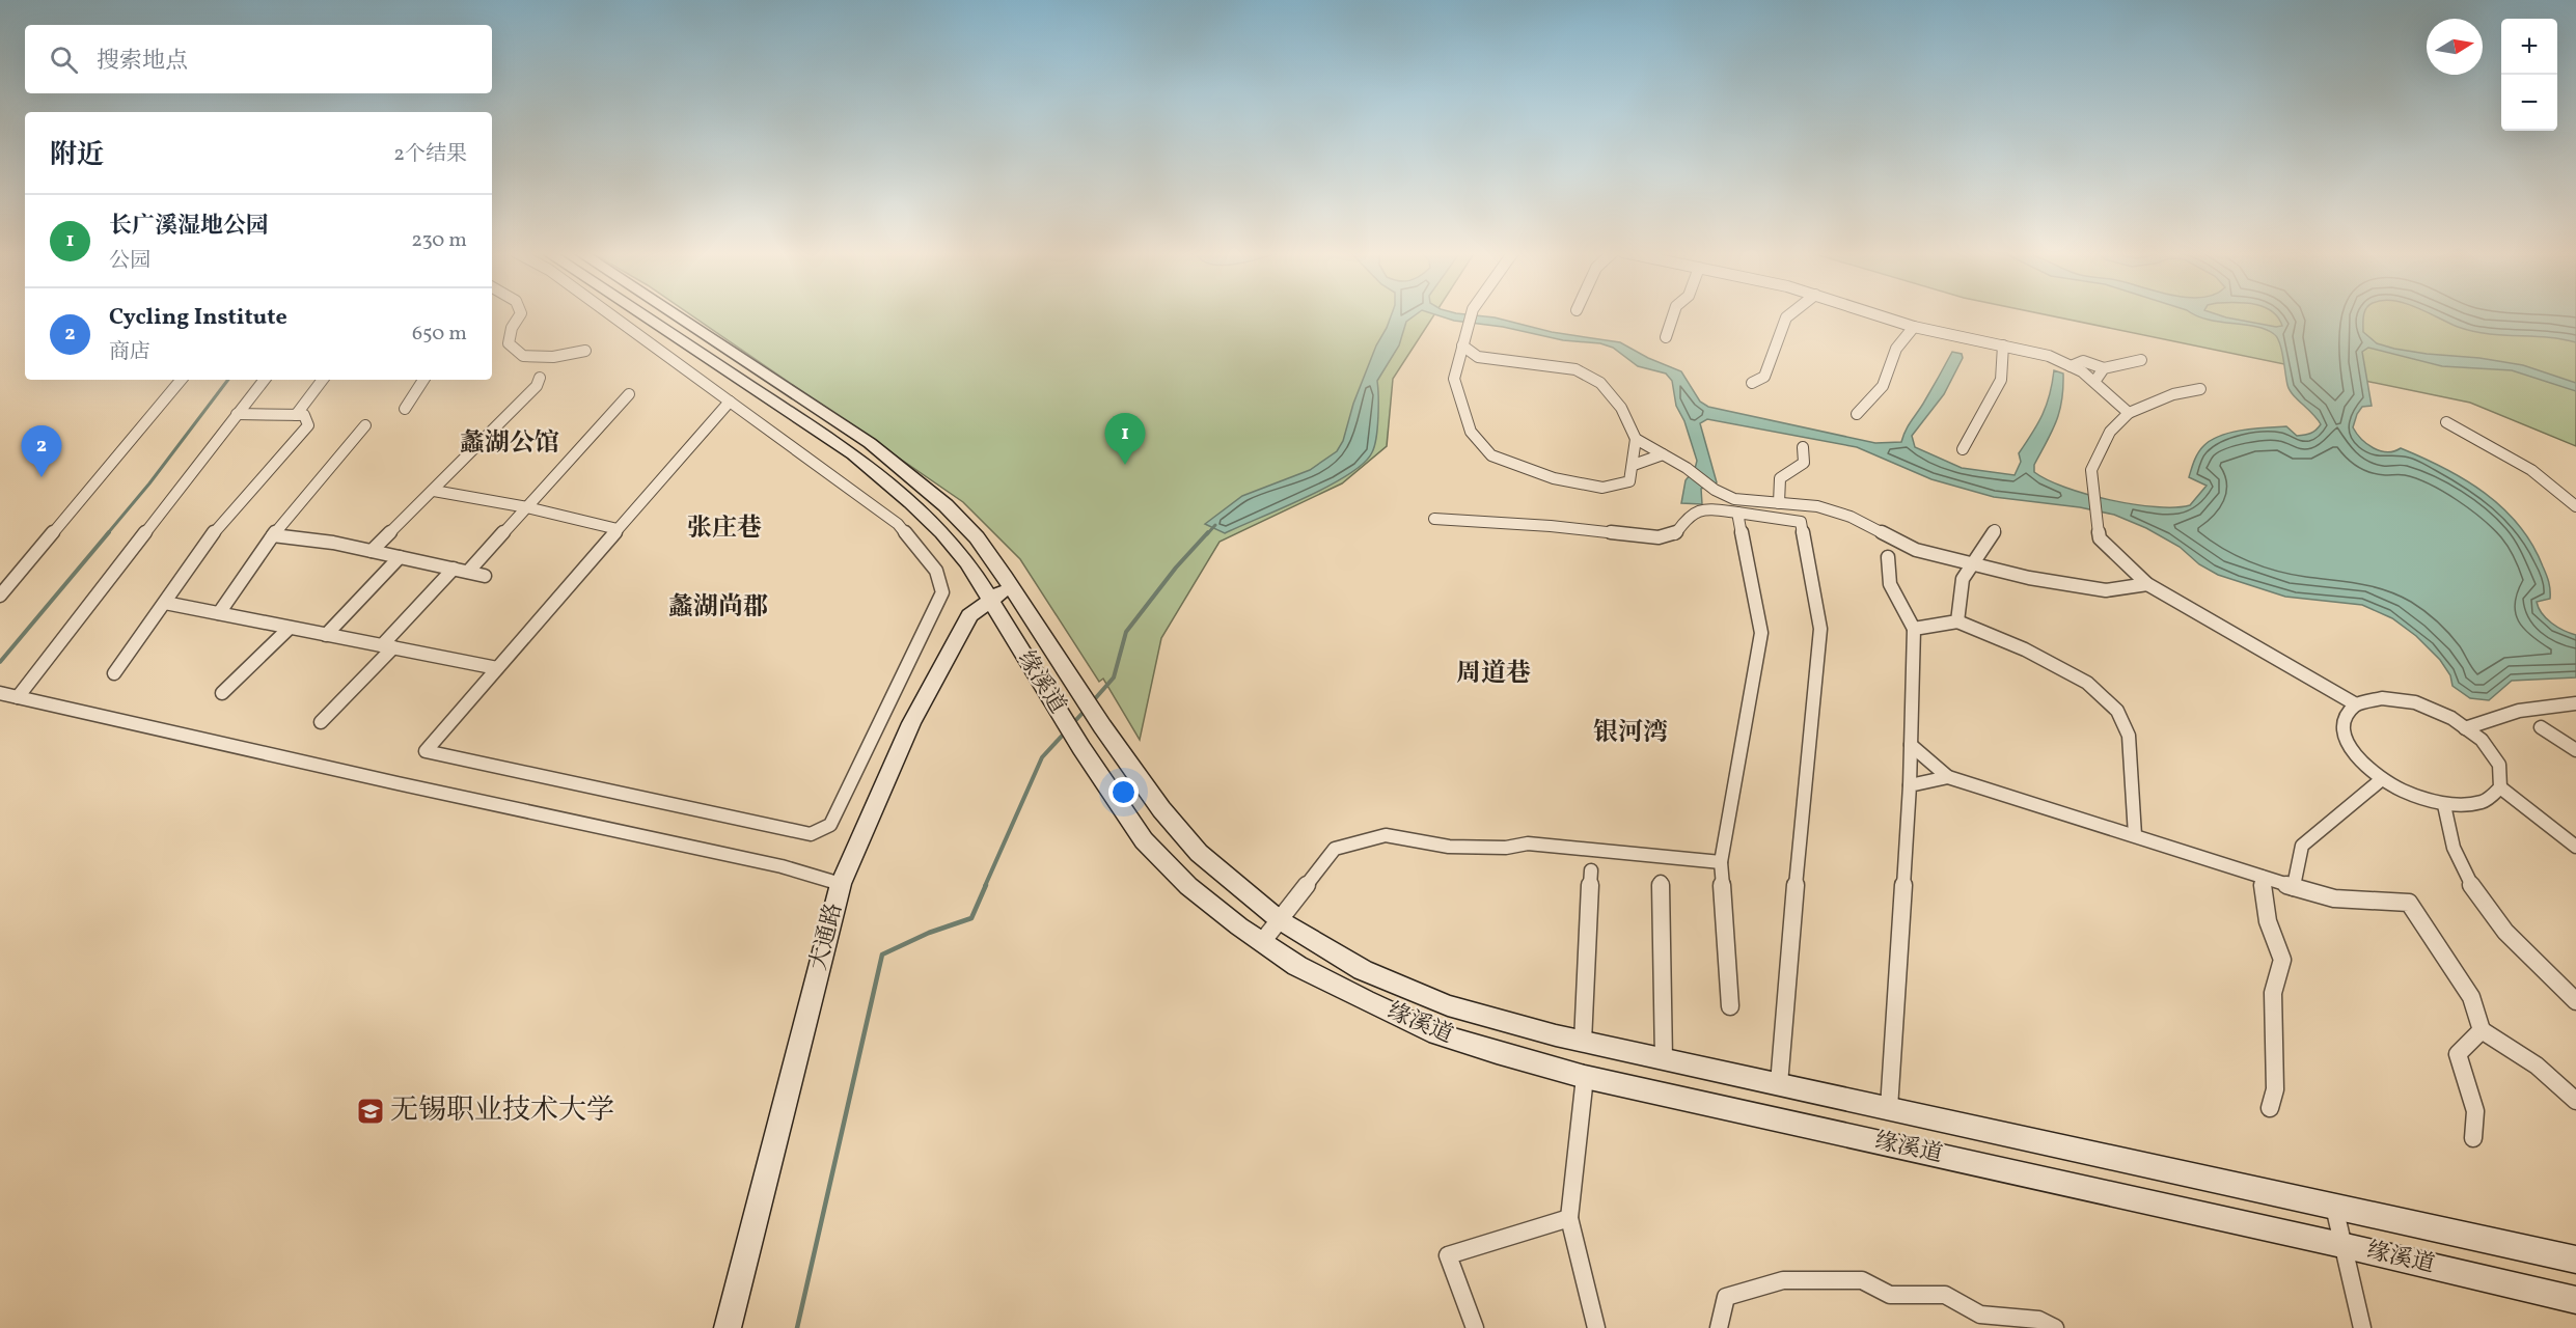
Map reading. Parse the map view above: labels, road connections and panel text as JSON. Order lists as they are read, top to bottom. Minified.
{"streets":{"main road":["缘溪道","大通路"]},"crossings":[["缘溪道","大通路"]],"districts":["蠡湖公馆","张庄巷","蠡湖尚郡","周道巷","银河湾"],"places":{"school or university":["无锡职业技术大学"]},"north":"right","page":{"map_buttons":["+","−"],"search":"搜索地点","heading":["附近","2个结果"],"list":[{"mark":"1","name":"长广溪湿地公园","note":"公园","value":"230 m"},{"mark":"2","name":"Cycling Institute","note":"商店","value":"650 m"}],"pins":["1","2"]}}
